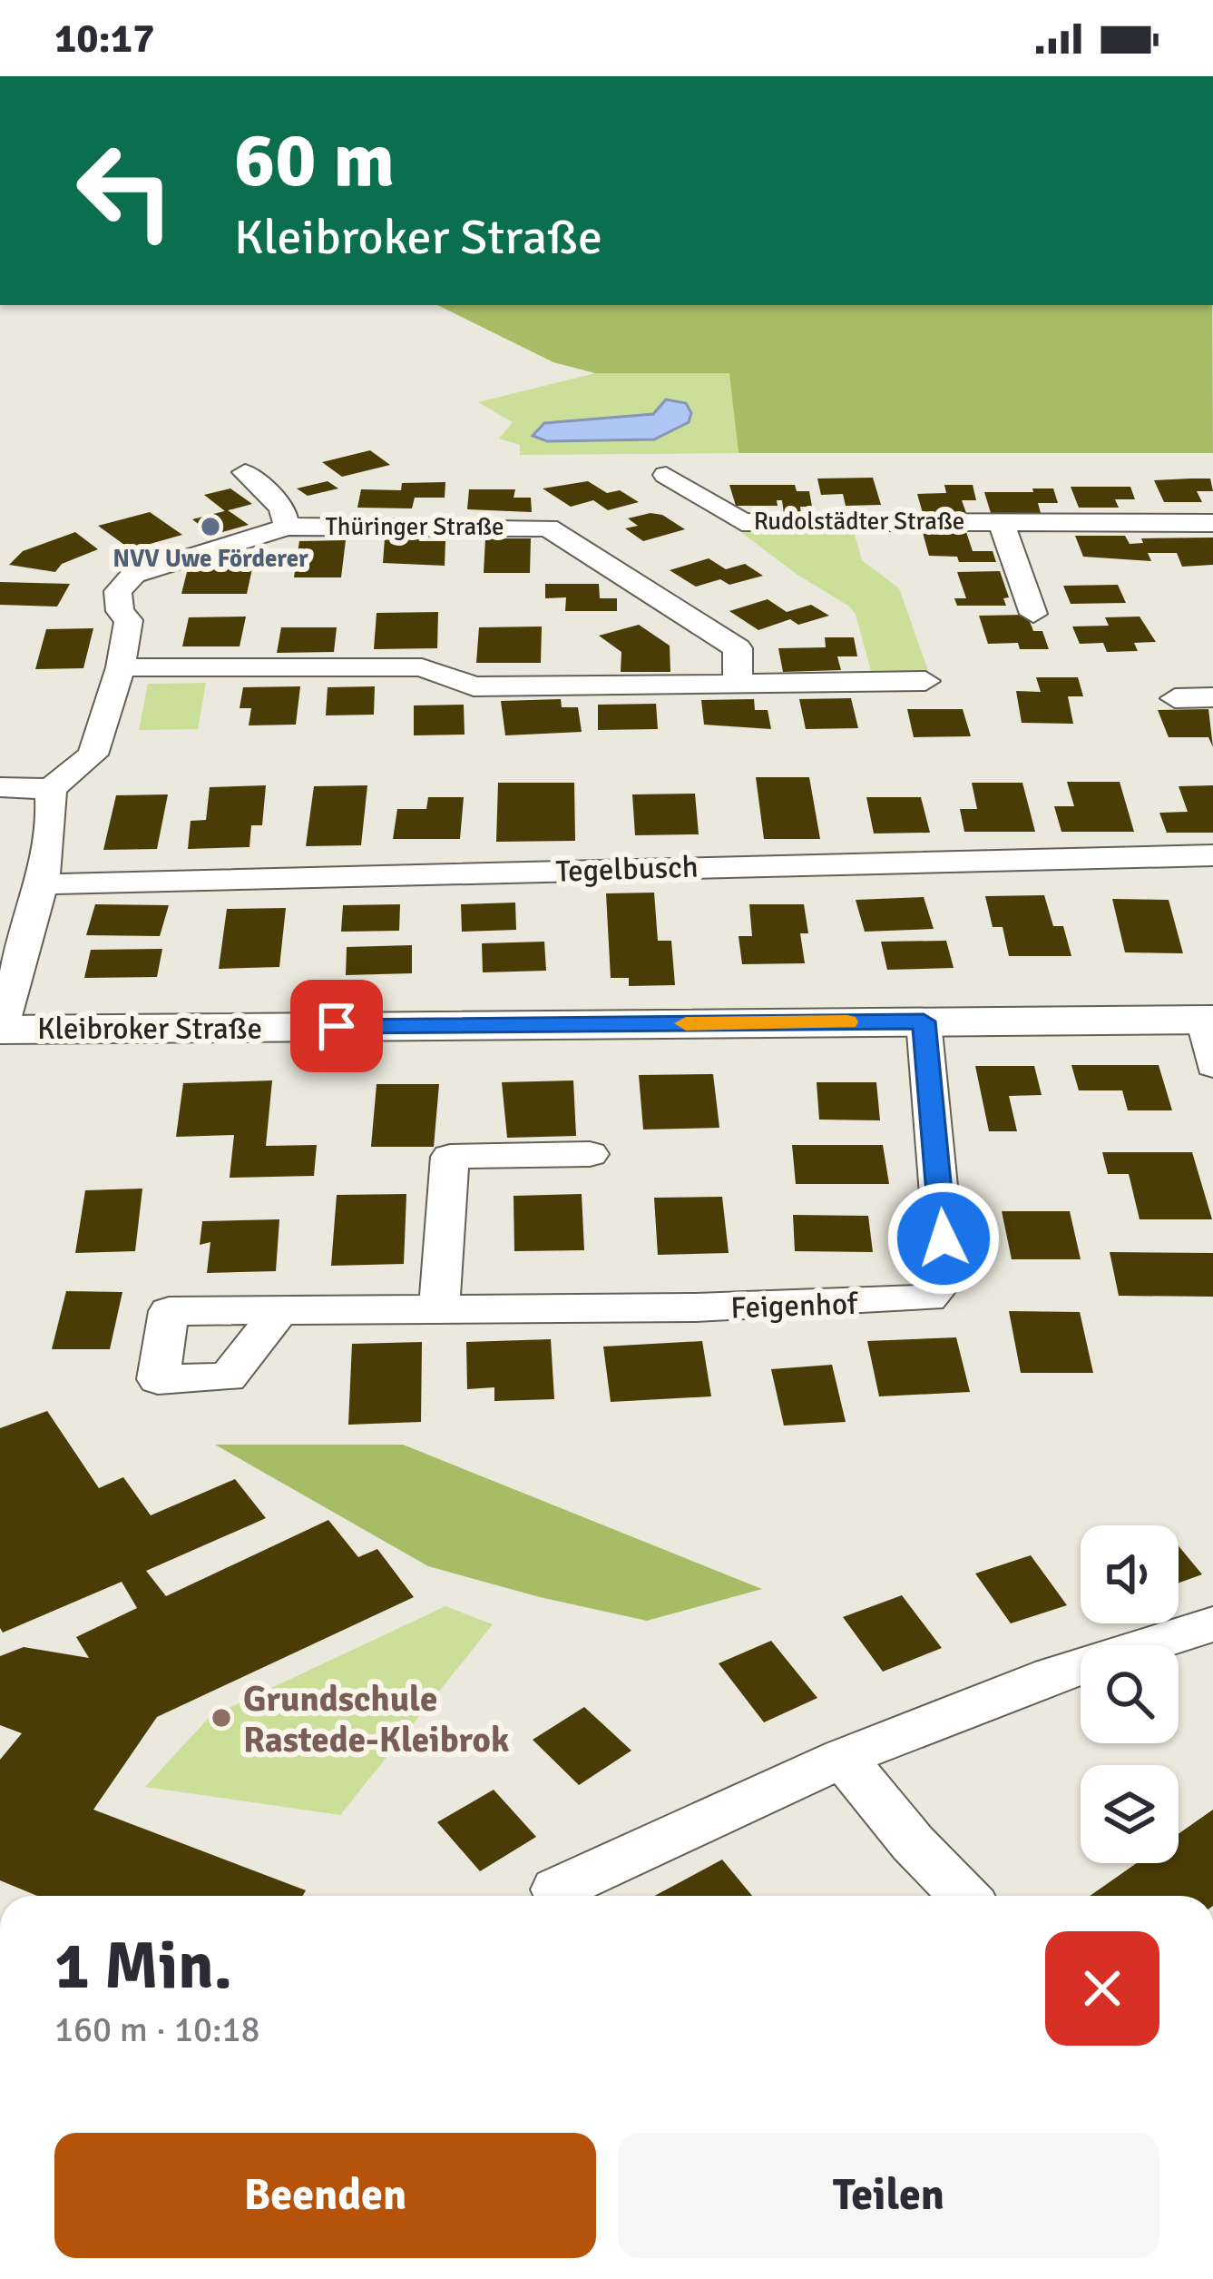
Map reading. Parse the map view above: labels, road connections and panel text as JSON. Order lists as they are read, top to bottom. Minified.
{"streets":{"street":["Rudolstädter Straße","Thüringer Straße","Tegelbusch","Kleibroker Straße","Feigenhof"]},"crossings":[["Kleibroker Straße","Feigenhof"]],"places":["NVV Uwe Förderer","Grundschule Rastede-Kleibrok"],"page":{"status":"10:17","turn":["60 m","Kleibroker Straße"],"heading":["1 Min.","160 m · 10:18"],"buttons":["Beenden","Teilen"]}}
